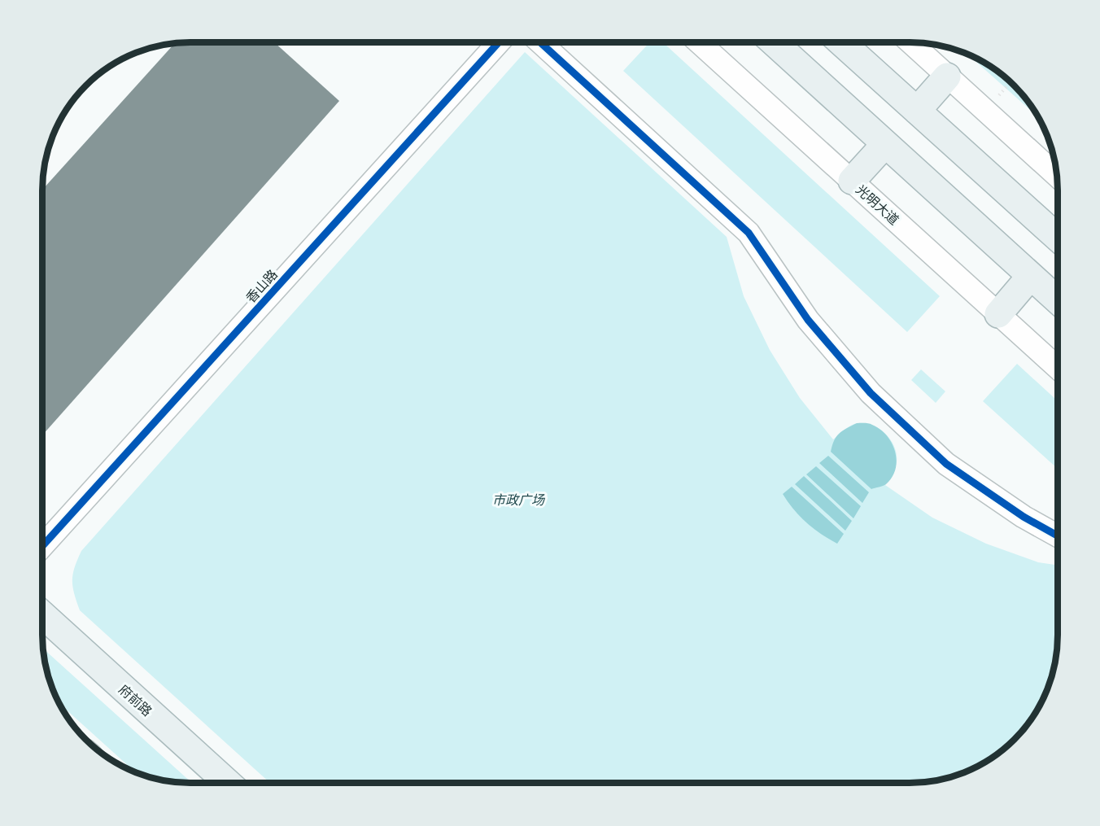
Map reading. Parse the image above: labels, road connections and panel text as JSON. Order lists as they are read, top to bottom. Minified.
{"streets":{"main road":["府前路"],"street":["光明大道","香山路"]},"parks":["市政广场"]}
